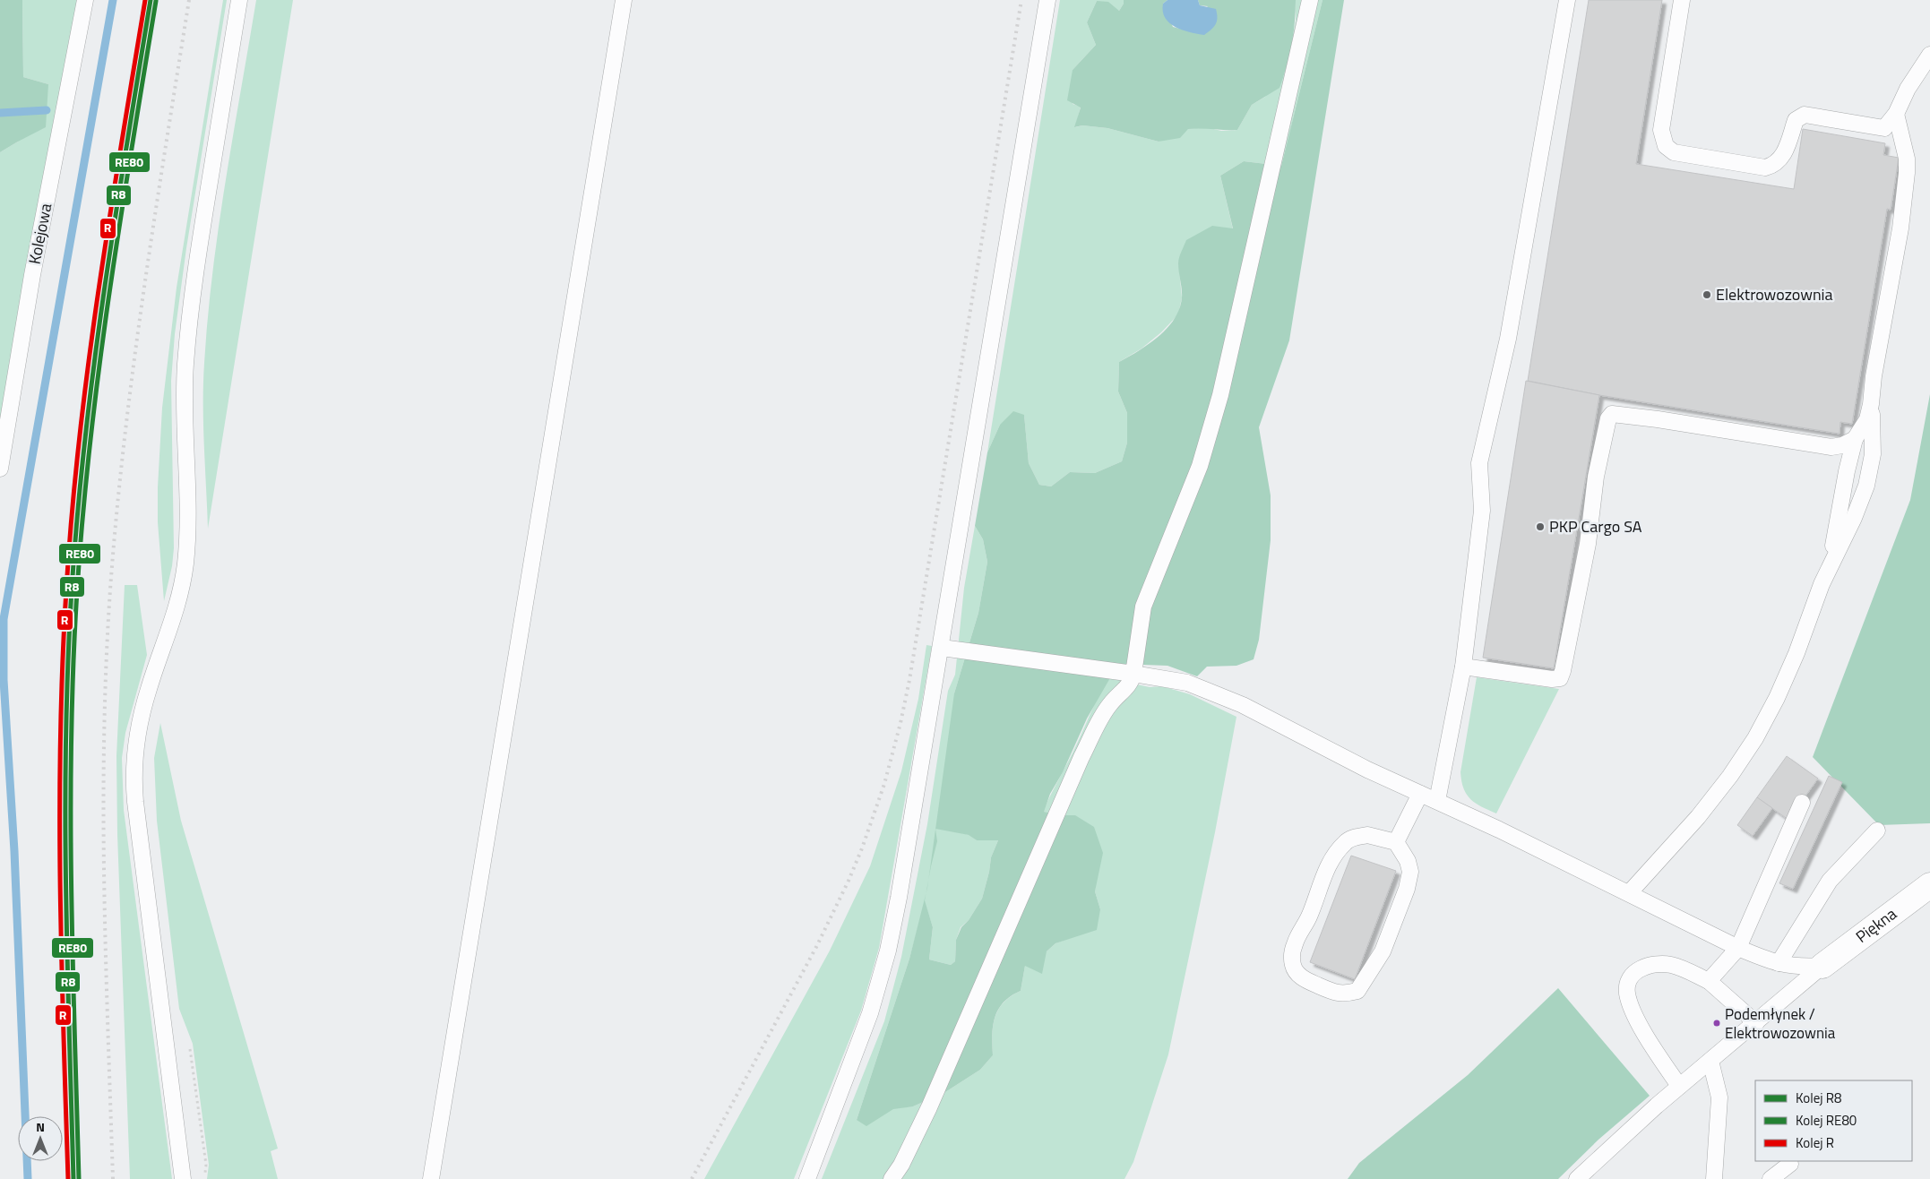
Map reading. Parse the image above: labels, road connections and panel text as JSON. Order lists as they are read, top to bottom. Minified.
{"streets":{"street":["Piękna"],"lane":["Kolejowa"]},"places":["Elektrowozownia","PKP Cargo SA","Podemłynek / Elektrowozownia"],"lines":["rail line R8","rail line R","rail line RE80"],"legend":["Kolej R8","Kolej RE80","Kolej R"],"north":"top"}
